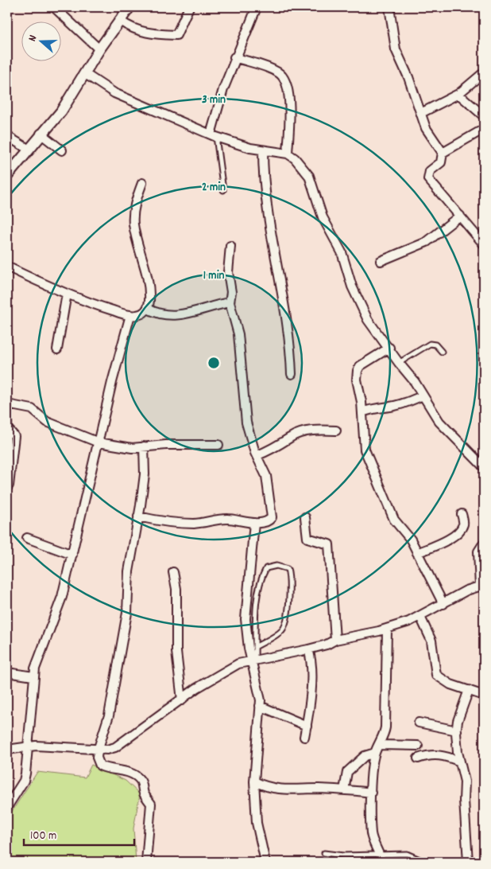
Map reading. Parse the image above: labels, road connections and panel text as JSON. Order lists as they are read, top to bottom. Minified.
{"scale_bar":"100 m","north":"left","rings":["3 min","2 min","1 min"]}
